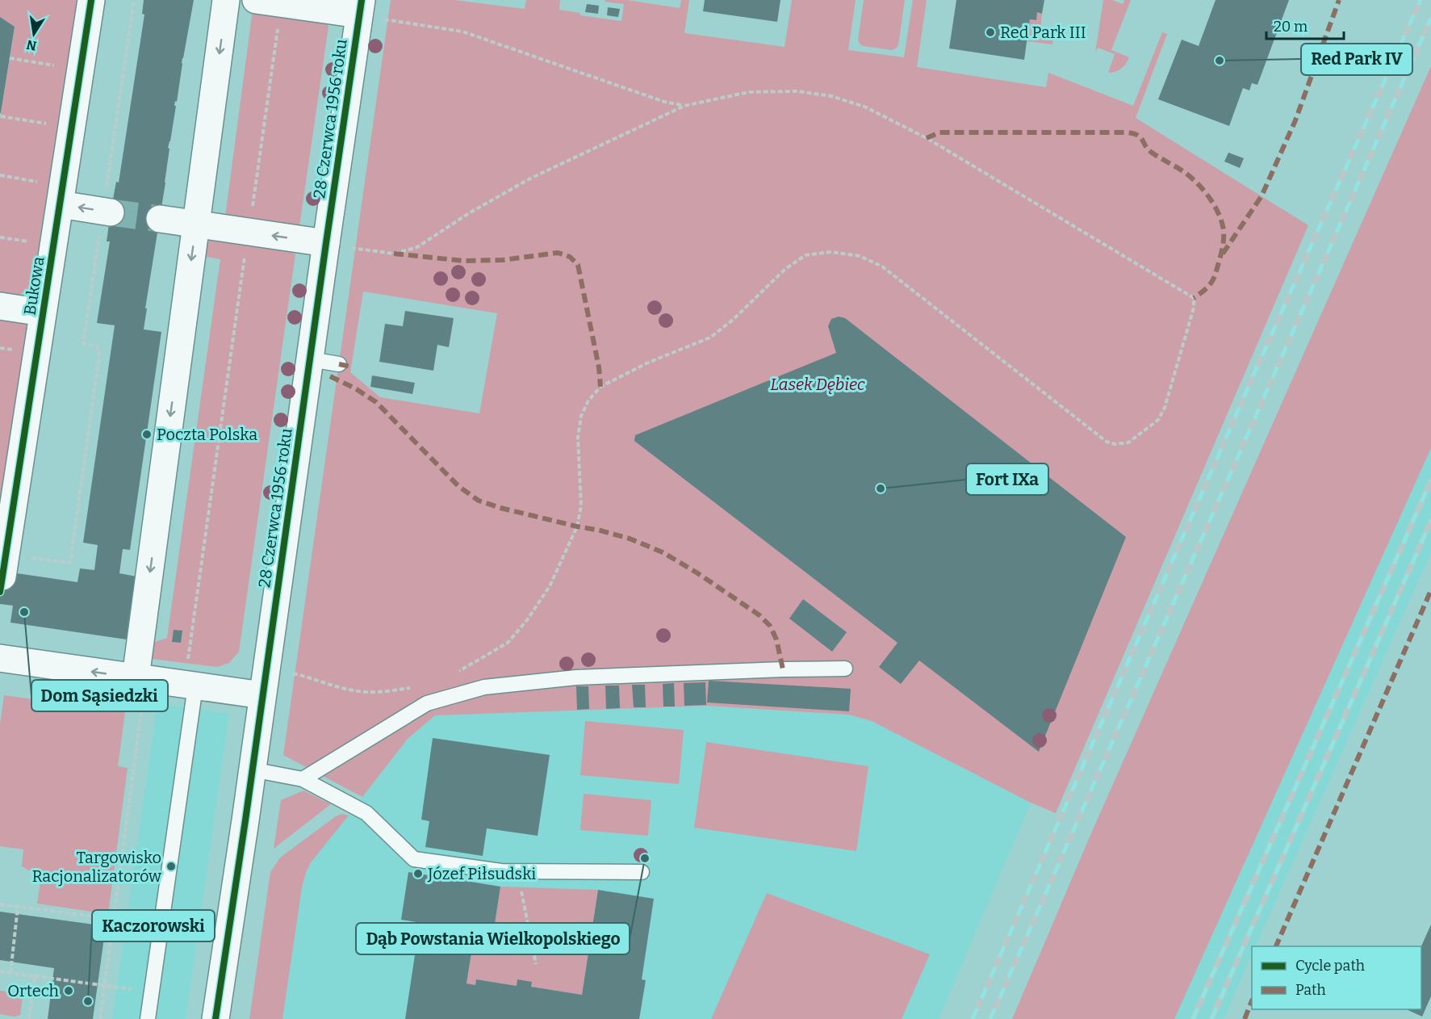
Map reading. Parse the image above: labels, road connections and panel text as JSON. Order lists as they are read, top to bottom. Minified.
{"streets":{"street":["28 Czerwca 1956 roku","Bukowa"]},"parks":["Lasek Dębiec"],"places":["Red Park III","Red Park IV","Poczta Polska","Fort IXa","Dom Sąsiedzki","Dąb Powstania Wielkopolskiego","Targowisko Racjonalizatorów","Józef Piłsudski","Ortech","Kaczorowski"],"legend":["Cycle path","Path"],"scale_bar":"20 m","north":"bottom"}
